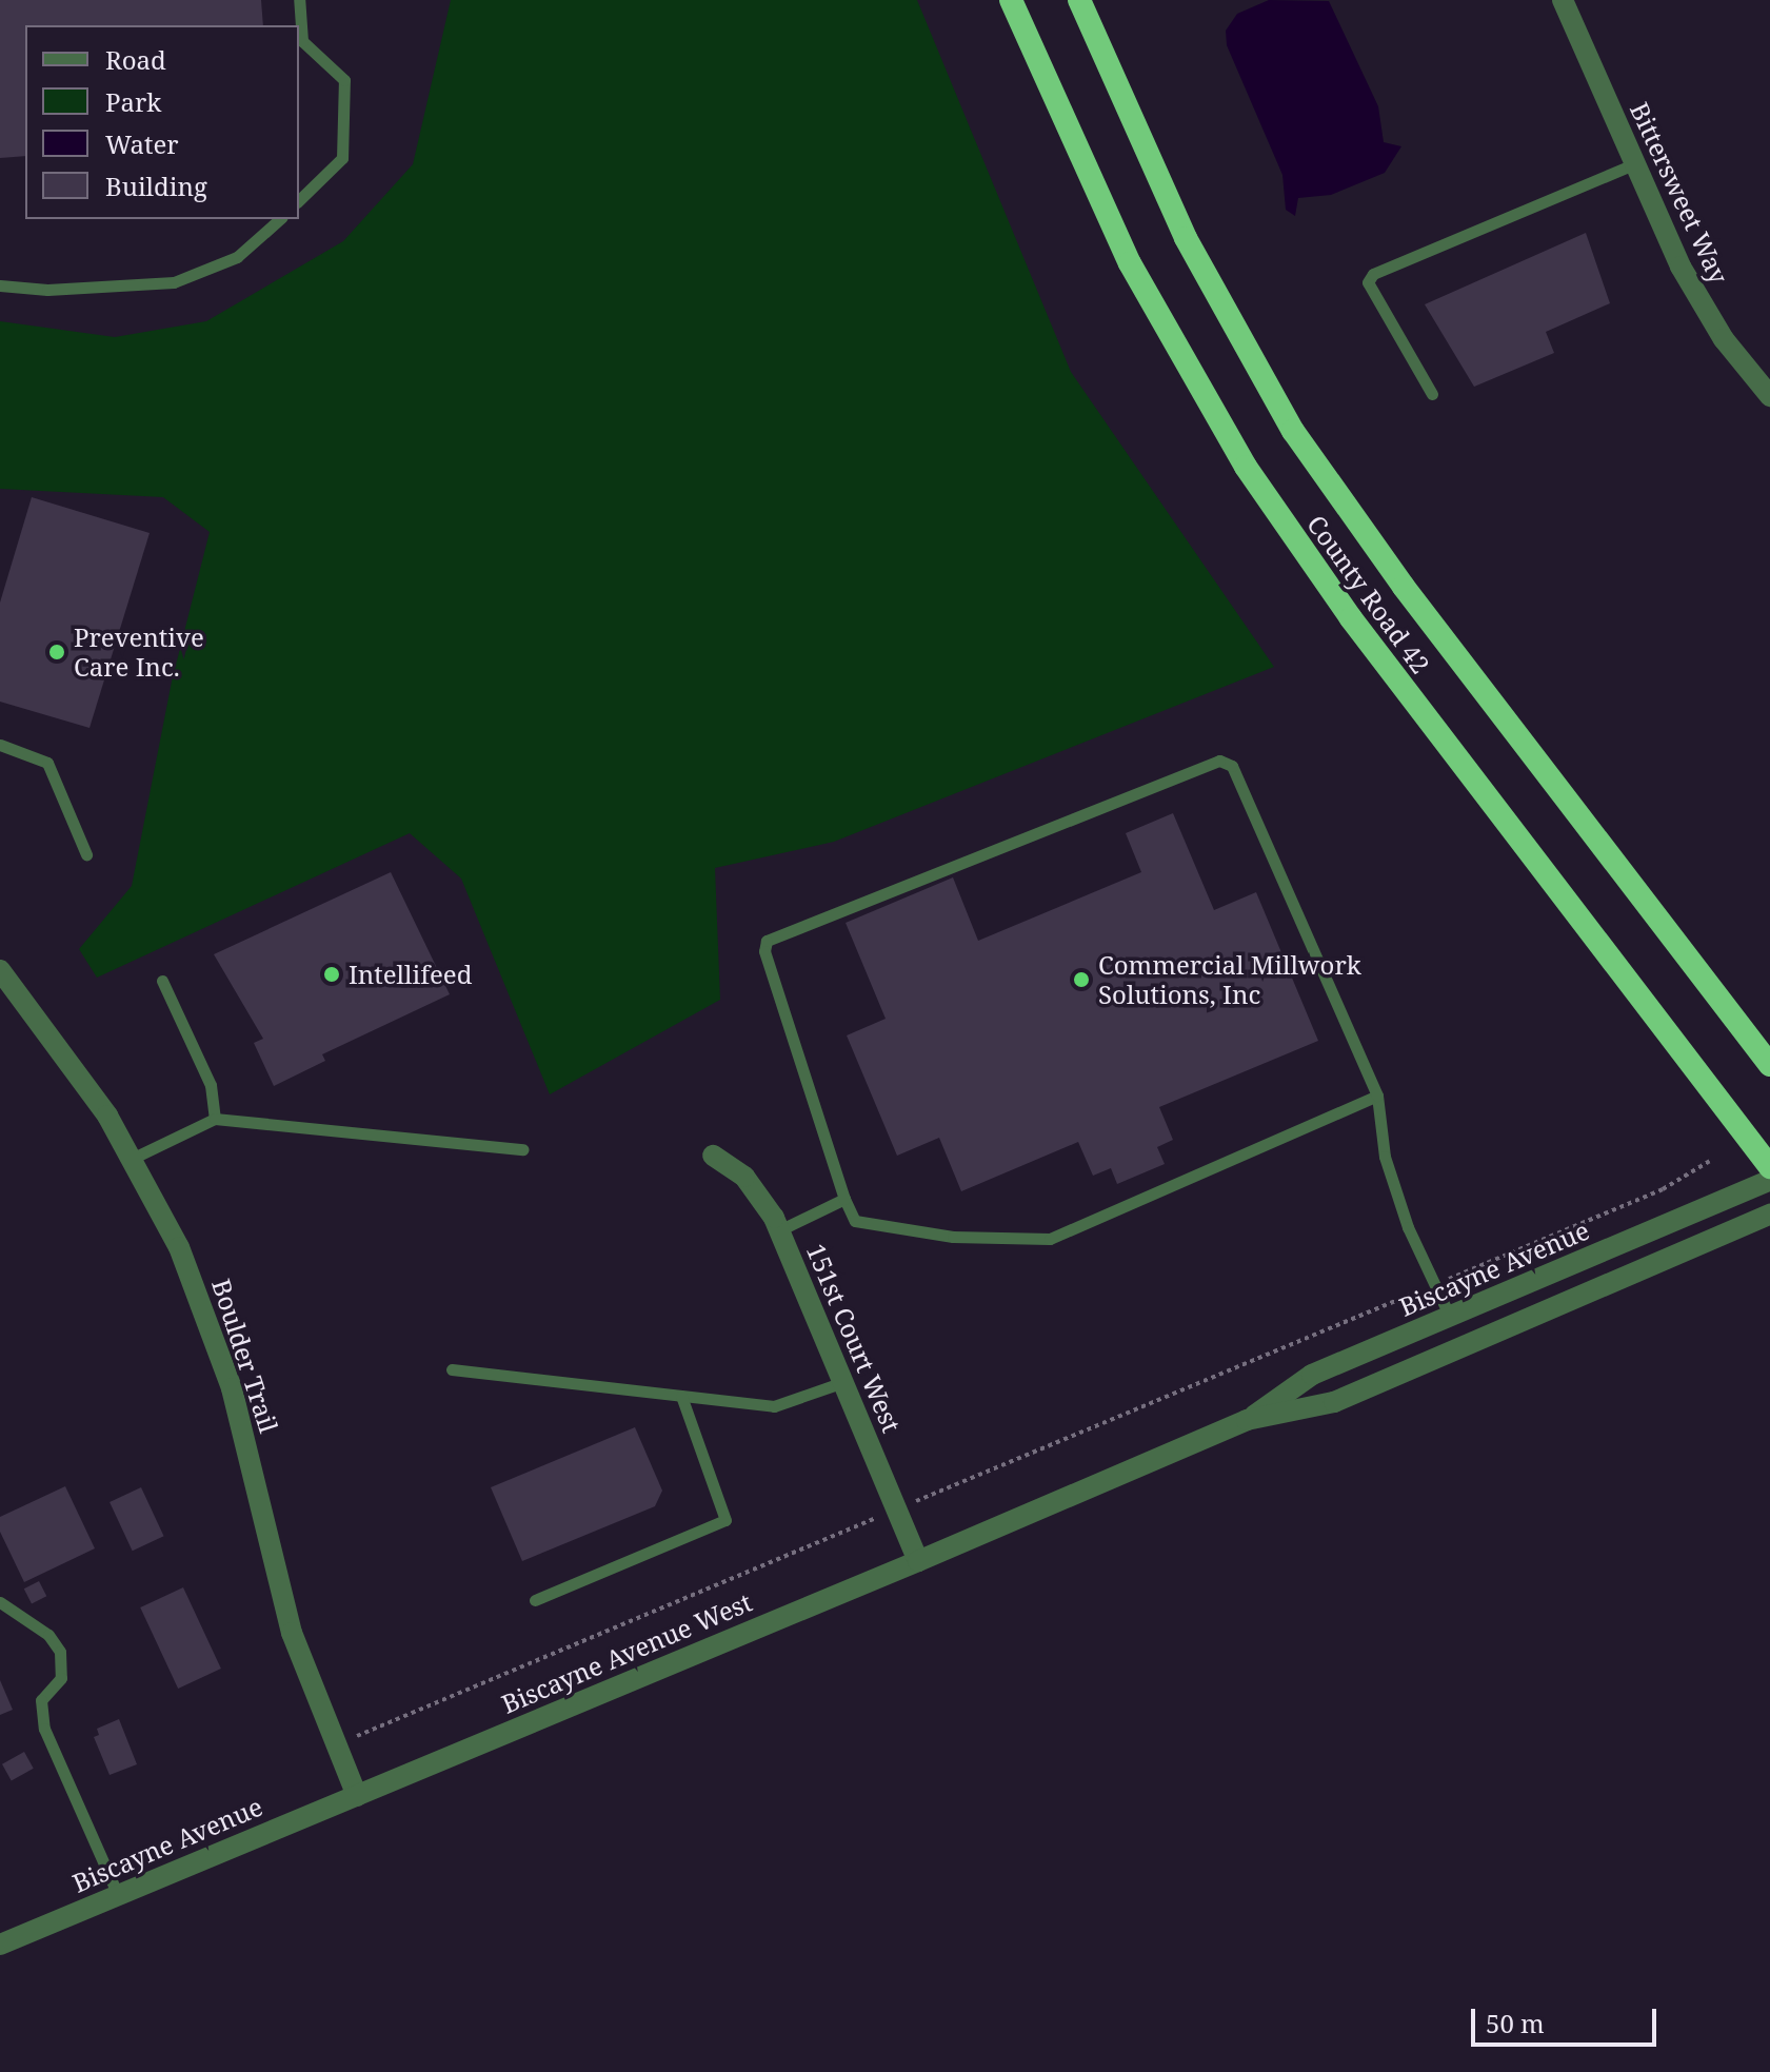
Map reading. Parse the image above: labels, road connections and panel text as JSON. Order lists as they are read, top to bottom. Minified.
{"streets":{"highway":["County Road 42"],"street":["Bittersweet Way","Biscayne Avenue","151st Court West","Boulder Trail","Biscayne Avenue West"]},"crossings":[["Biscayne Avenue","151st Court West"],["Biscayne Avenue","Boulder Trail"],["Biscayne Avenue","Biscayne Avenue West"],["151st Court West","Biscayne Avenue West"],["Boulder Trail","Biscayne Avenue West"]],"places":["Preventive Care Inc.","Intellifeed","Commercial Millwork Solutions, Inc"],"legend":["Road","Park","Water","Building"],"scale_bar":"50 m"}
